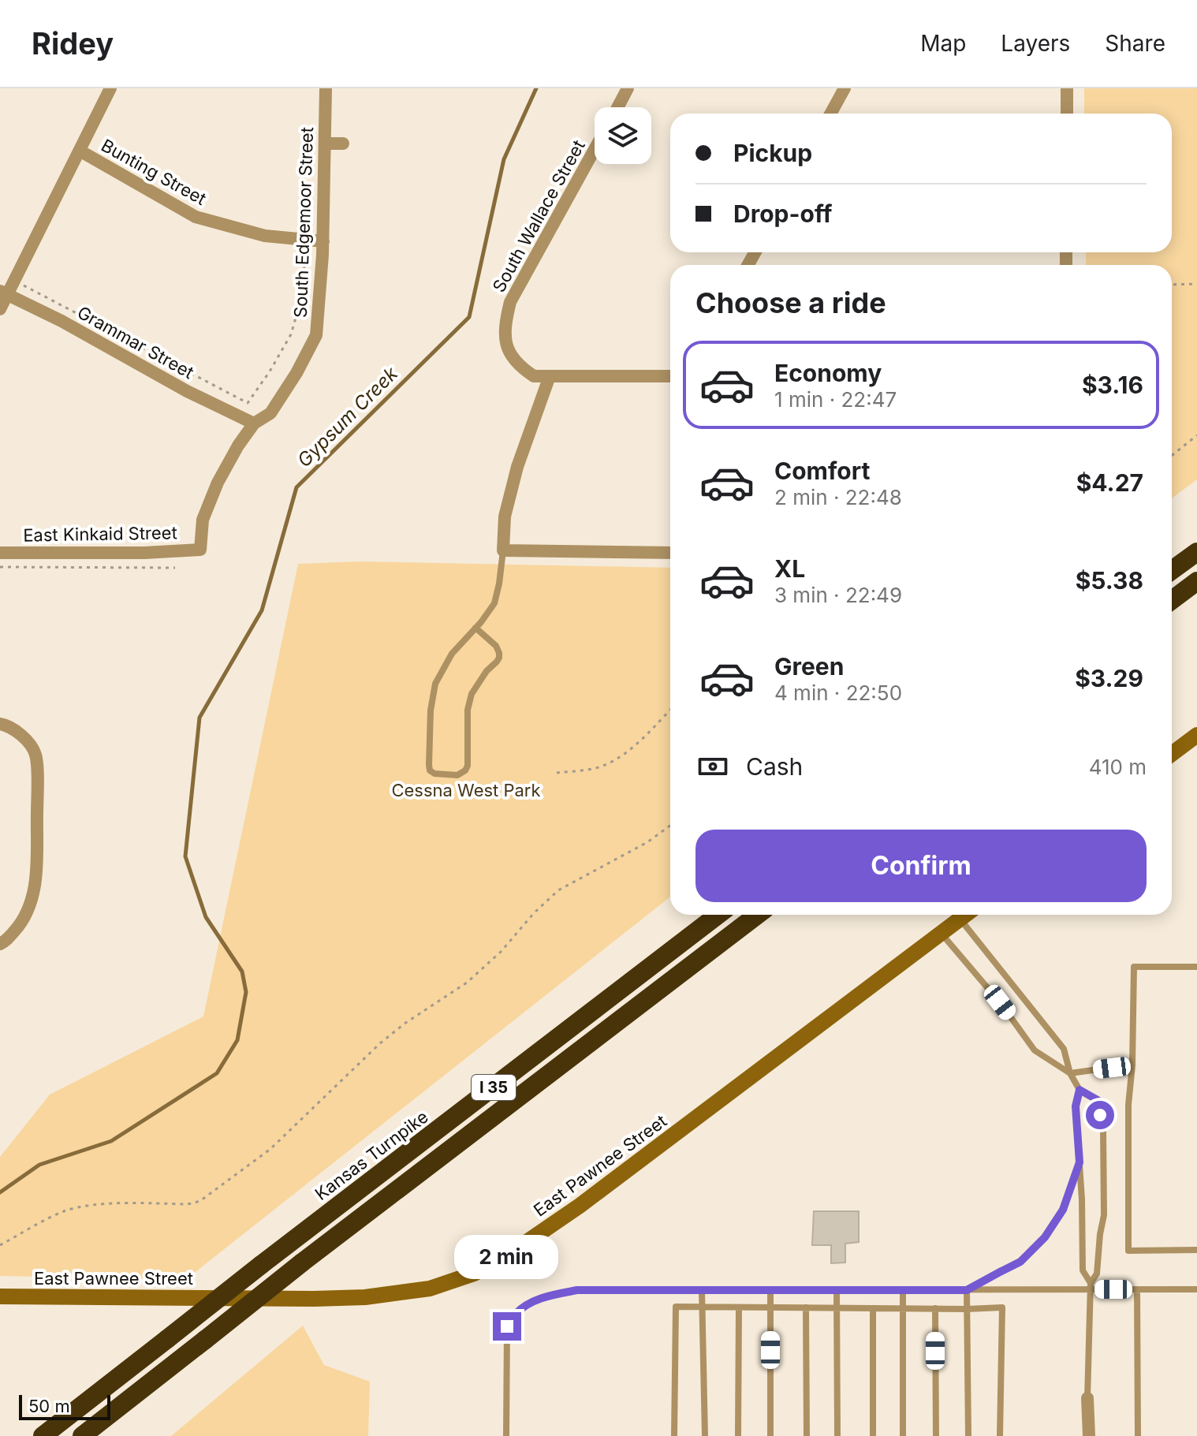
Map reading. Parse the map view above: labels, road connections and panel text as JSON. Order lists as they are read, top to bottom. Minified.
{"streets":{"highway":["I 35","Kansas Turnpike"],"main road":["East Pawnee Street"],"street":["Bunting Street","South Wallace Street","South Edgemoor Street","Grammar Street","East Kinkaid Street"]},"crossings":[["Bunting Street","South Edgemoor Street"],["South Edgemoor Street","Grammar Street"],["South Edgemoor Street","East Kinkaid Street"]],"water":["Gypsum Creek"],"parks":["Cessna West Park"],"scale_bar":"50 m","page":{"header":"Ridey","nav":["Map","Layers","Share"],"banner":["Pickup","Drop-off"],"heading":"Choose a ride","list":[{"name":"Economy","note":"1 min · 22:47","value":"$3.16"},{"name":"Comfort","note":"2 min · 22:48","value":"$4.27"},{"name":"XL","note":"3 min · 22:49","value":"$5.38"},{"name":"Green","note":"4 min · 22:50","value":"$3.29"}],"pay":["Cash","410 m"],"buttons":"Confirm","bubble":"2 min","scale":"50 m"}}
